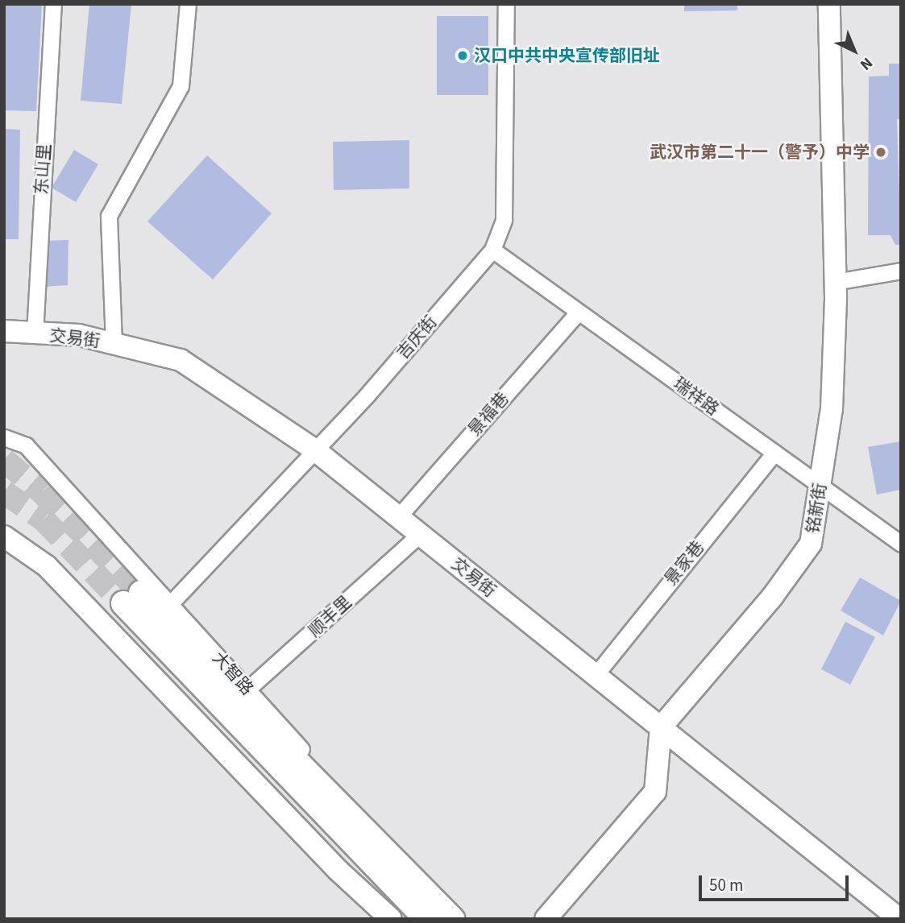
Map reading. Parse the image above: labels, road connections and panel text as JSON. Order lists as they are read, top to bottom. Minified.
{"streets":{"main road":["大智路"],"street":["东山里","吉庆街","交易街","瑞祥路","景福巷","铭新街","景家巷","顺丰里"]},"crossings":[["东山里","交易街"],["吉庆街","交易街"],["吉庆街","瑞祥路"],["吉庆街","大智路"],["交易街","景福巷"],["交易街","铭新街"],["交易街","景家巷"],["交易街","顺丰里"],["瑞祥路","景福巷"],["瑞祥路","铭新街"],["瑞祥路","景家巷"],["顺丰里","大智路"]],"places":["汉口中共中央宣传部旧址","武汉市第二十一（警予）中学"],"scale_bar":"50 m","north":"bottom right"}
